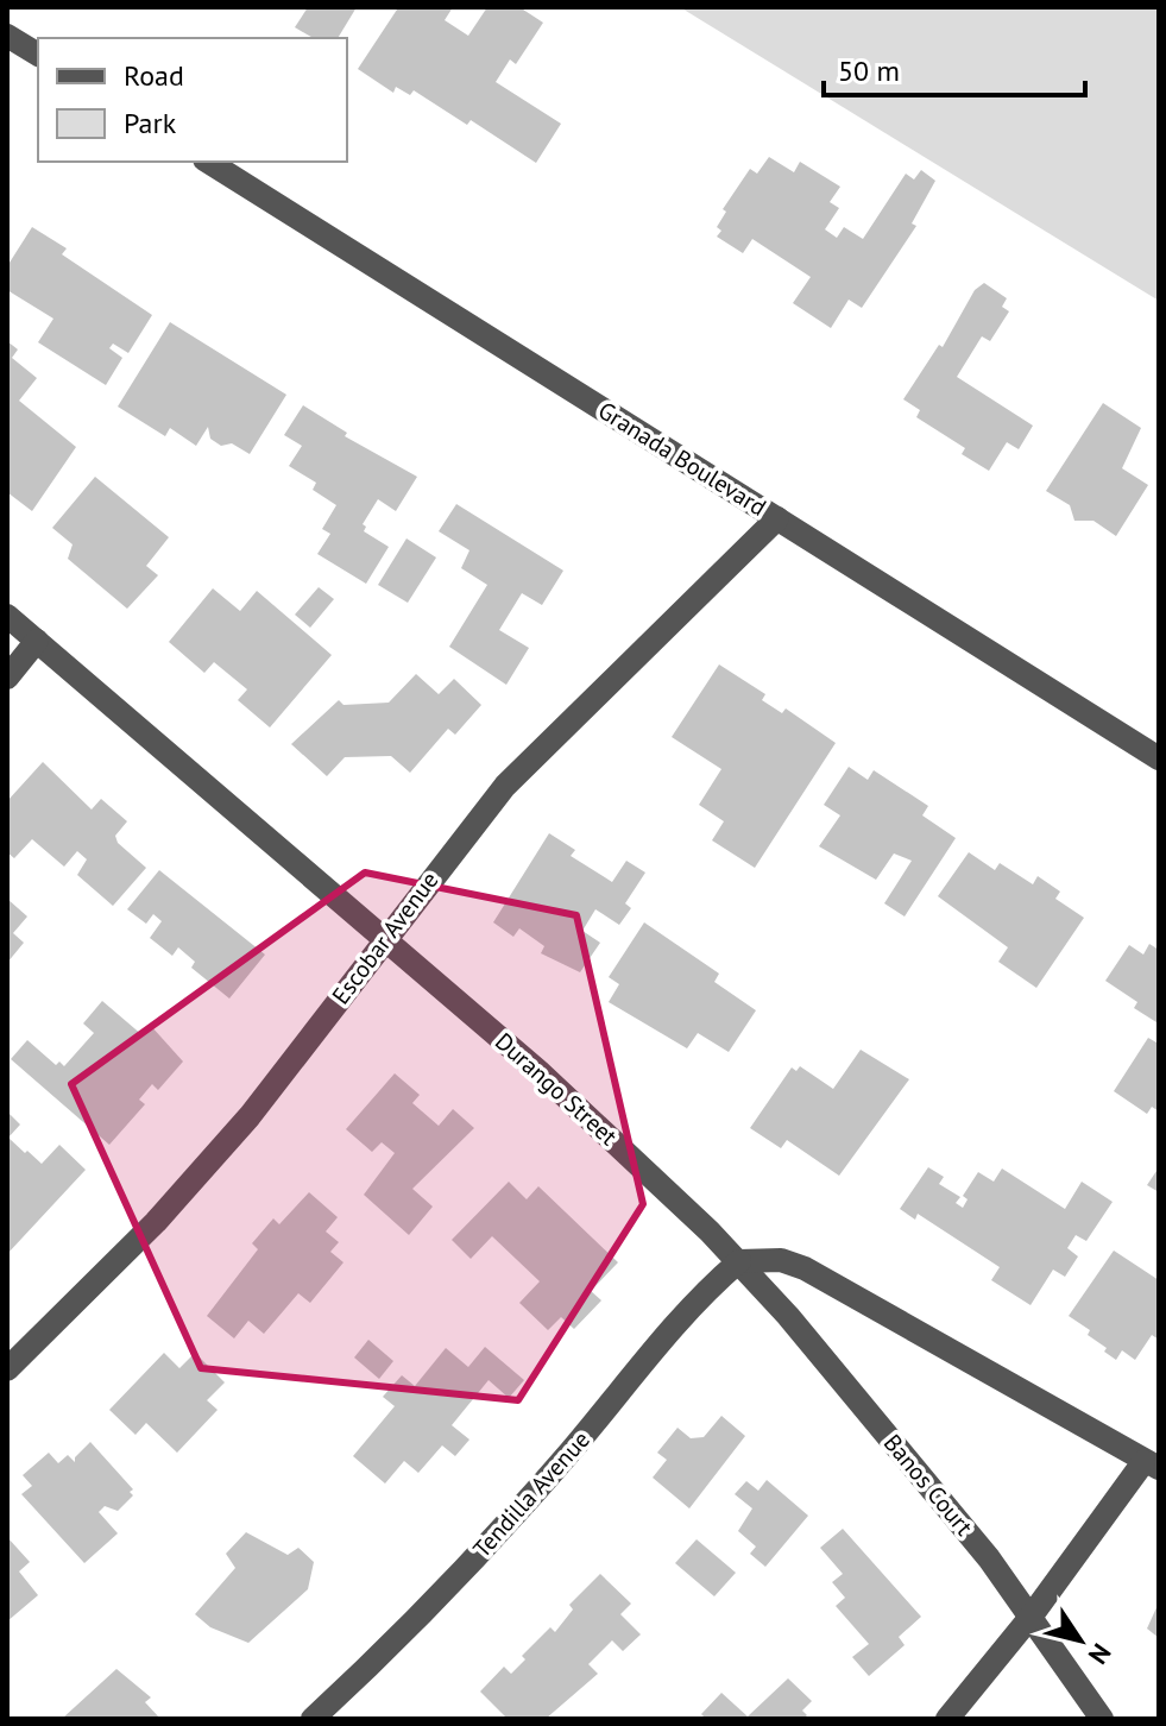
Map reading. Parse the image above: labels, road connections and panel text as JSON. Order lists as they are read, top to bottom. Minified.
{"streets":{"street":["Granada Boulevard","Escobar Avenue","Durango Street","Banos Court","Tendilla Avenue"]},"crossings":[["Granada Boulevard","Escobar Avenue"],["Escobar Avenue","Durango Street"],["Durango Street","Banos Court"],["Durango Street","Tendilla Avenue"],["Banos Court","Tendilla Avenue"]],"legend":["Road","Park"],"scale_bar":"50 m","north":"bottom right"}
